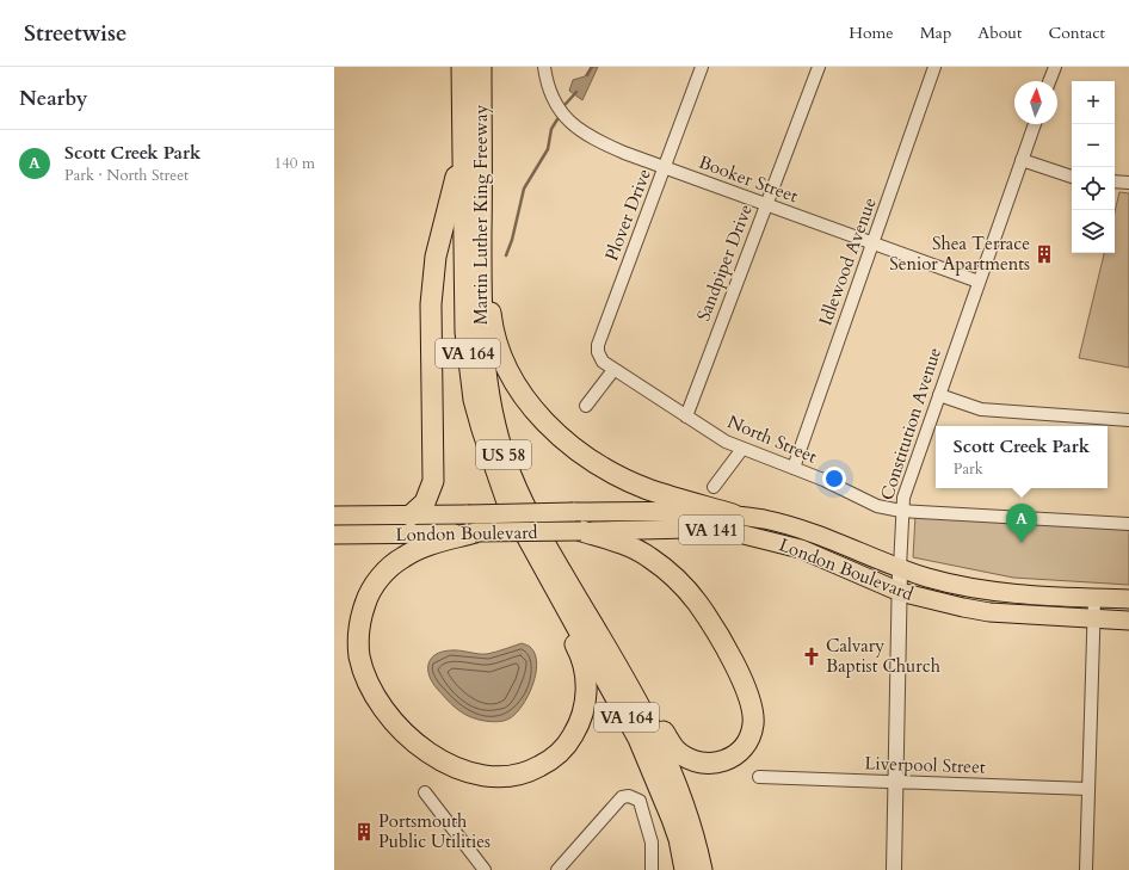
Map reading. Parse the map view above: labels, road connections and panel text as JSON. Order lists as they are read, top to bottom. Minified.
{"streets":{"highway":["Martin Luther King Freeway","VA 164","US 58"],"main road":["VA 141","London Boulevard"],"street":["Booker Street","Plover Drive","Idlewood Avenue","Sandpiper Drive","Constitution Avenue","North Street","Liverpool Street"]},"crossings":[["Booker Street","Plover Drive"],["Booker Street","Idlewood Avenue"],["Booker Street","Sandpiper Drive"],["Booker Street","Constitution Avenue"],["Martin Luther King Freeway","VA 164"],["Martin Luther King Freeway","US 58"],["Plover Drive","North Street"],["Idlewood Avenue","North Street"],["Sandpiper Drive","North Street"],["VA 164","US 58"],["Constitution Avenue","North Street"],["Constitution Avenue","London Boulevard"],["Constitution Avenue","Liverpool Street"],["US 58","London Boulevard"]],"places":{"building":["Shea Terrace Senior Apartments","Portsmouth Public Utilities"],"church":["Calvary Baptist Church"]},"north":"top","page":{"header":"Streetwise","nav":["Home","Map","About","Contact"],"heading":"Nearby","map_buttons":["+","−"],"list":[{"mark":"A","name":"Scott Creek Park","note":"Park · North Street","value":"140 m"}],"popup":["Scott Creek Park","Park"],"pins":"A"}}
